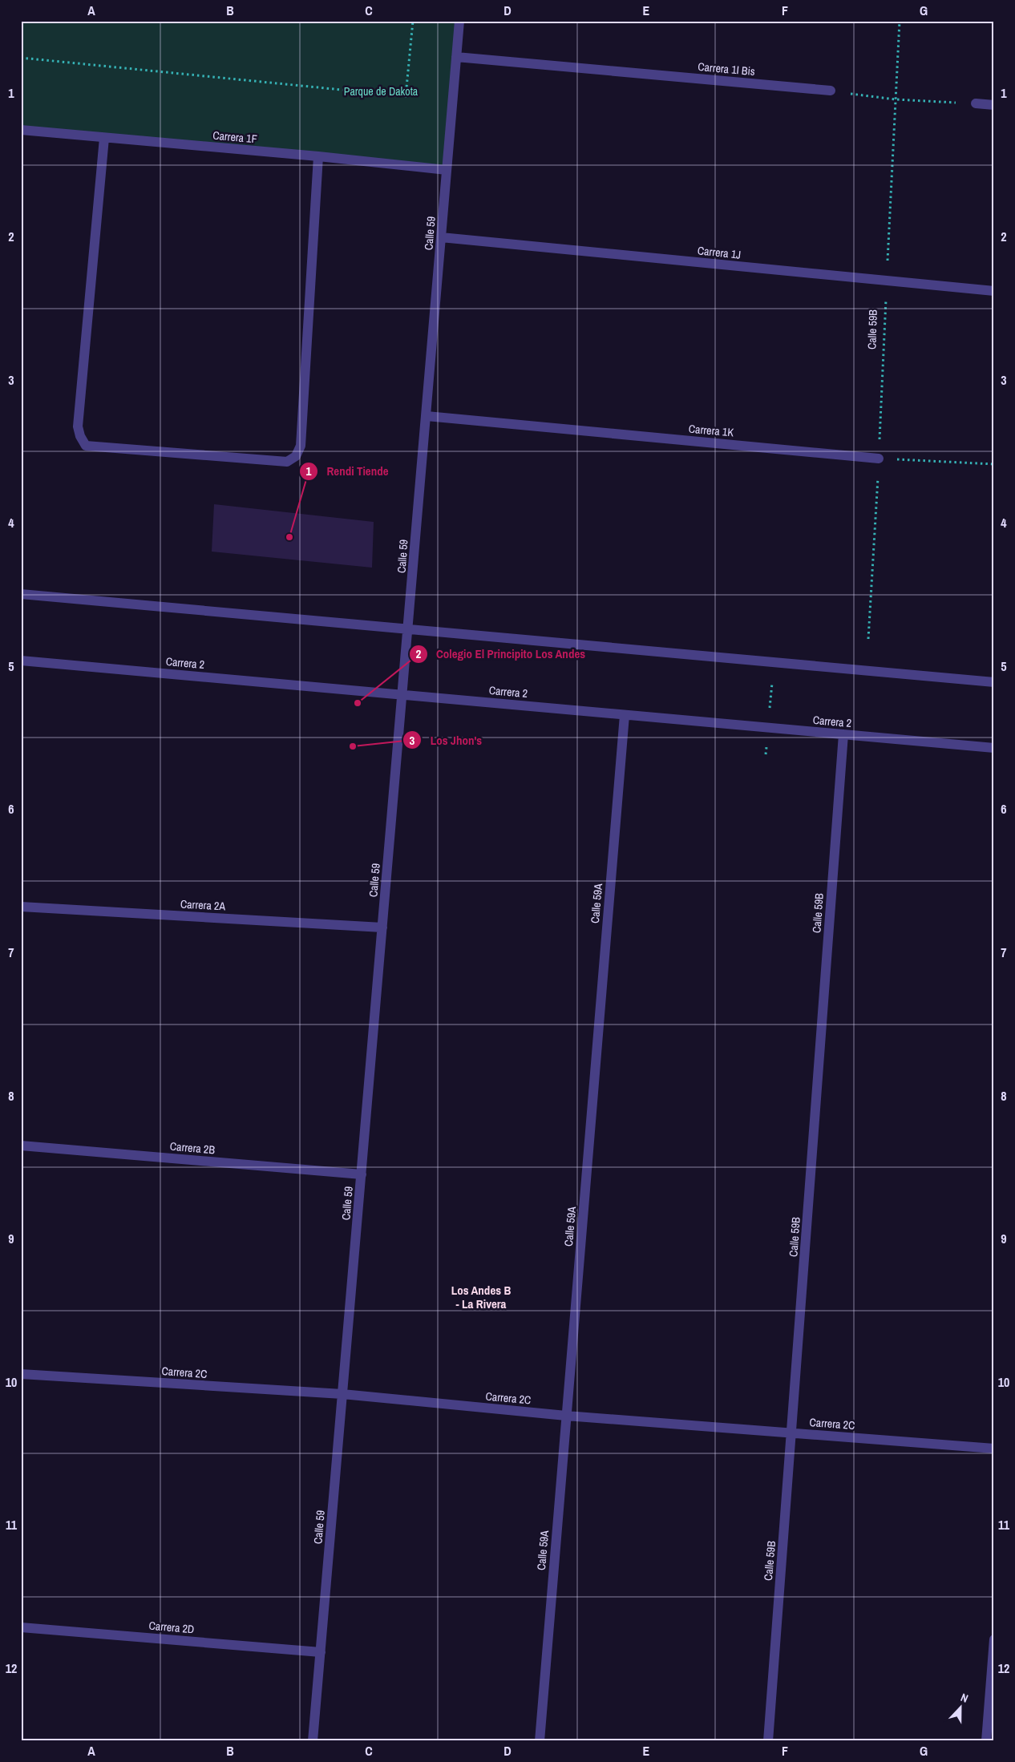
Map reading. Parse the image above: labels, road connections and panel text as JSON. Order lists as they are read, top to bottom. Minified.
{"streets":{"street":["Carrera 1I Bis","Carrera 1F","Calle 59","Carrera 1J","Calle 59B","Carrera 1K","Carrera 2","Calle 59A","Carrera 2A","Carrera 2B","Carrera 2C","Carrera 2D"]},"crossings":[["Carrera 1I Bis","Calle 59"],["Carrera 1F","Calle 59"],["Calle 59","Carrera 1J"],["Calle 59","Carrera 1K"],["Calle 59","Carrera 2"],["Calle 59","Carrera 2A"],["Calle 59","Carrera 2B"],["Calle 59","Carrera 2C"],["Calle 59","Carrera 2D"],["Carrera 1J","Calle 59B"],["Calle 59B","Carrera 1K"],["Calle 59B","Carrera 2"],["Calle 59B","Carrera 2C"],["Carrera 2","Calle 59A"],["Calle 59A","Carrera 2C"]],"districts":["Los Andes B - La Rivera"],"parks":["Parque de Dakota"],"places":["Rendi Tiende","Colegio El Principito Los Andes","Los Jhon's"],"north":"top","grid":{"columns":["A","B","C","D","E","F","G"],"rows":["1","2","3","4","5","6","7","8","9","10","11","12"]}}
